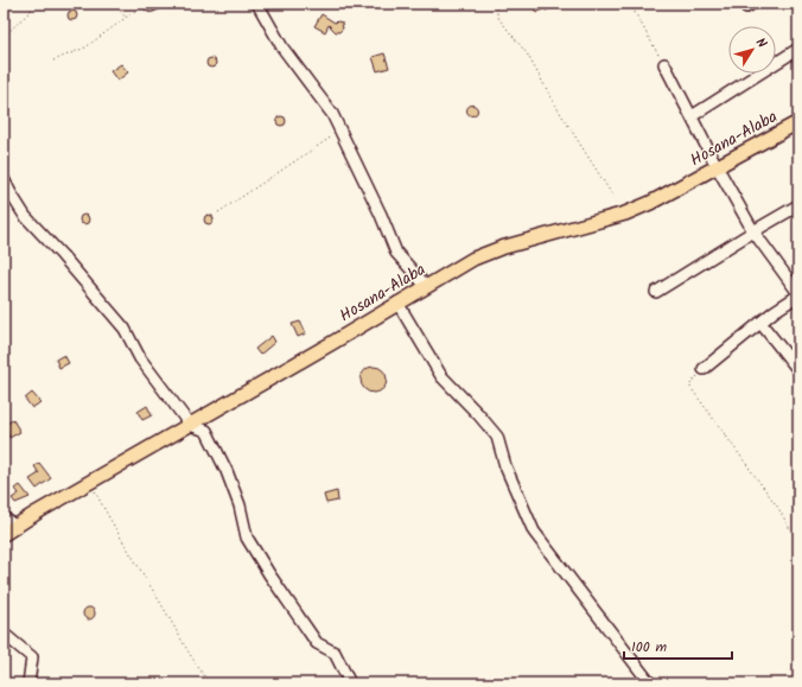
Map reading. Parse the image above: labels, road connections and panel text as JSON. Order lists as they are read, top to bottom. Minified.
{"streets":{"main road":["Hosana-Alaba"]},"scale_bar":"100 m","north":"top right"}
